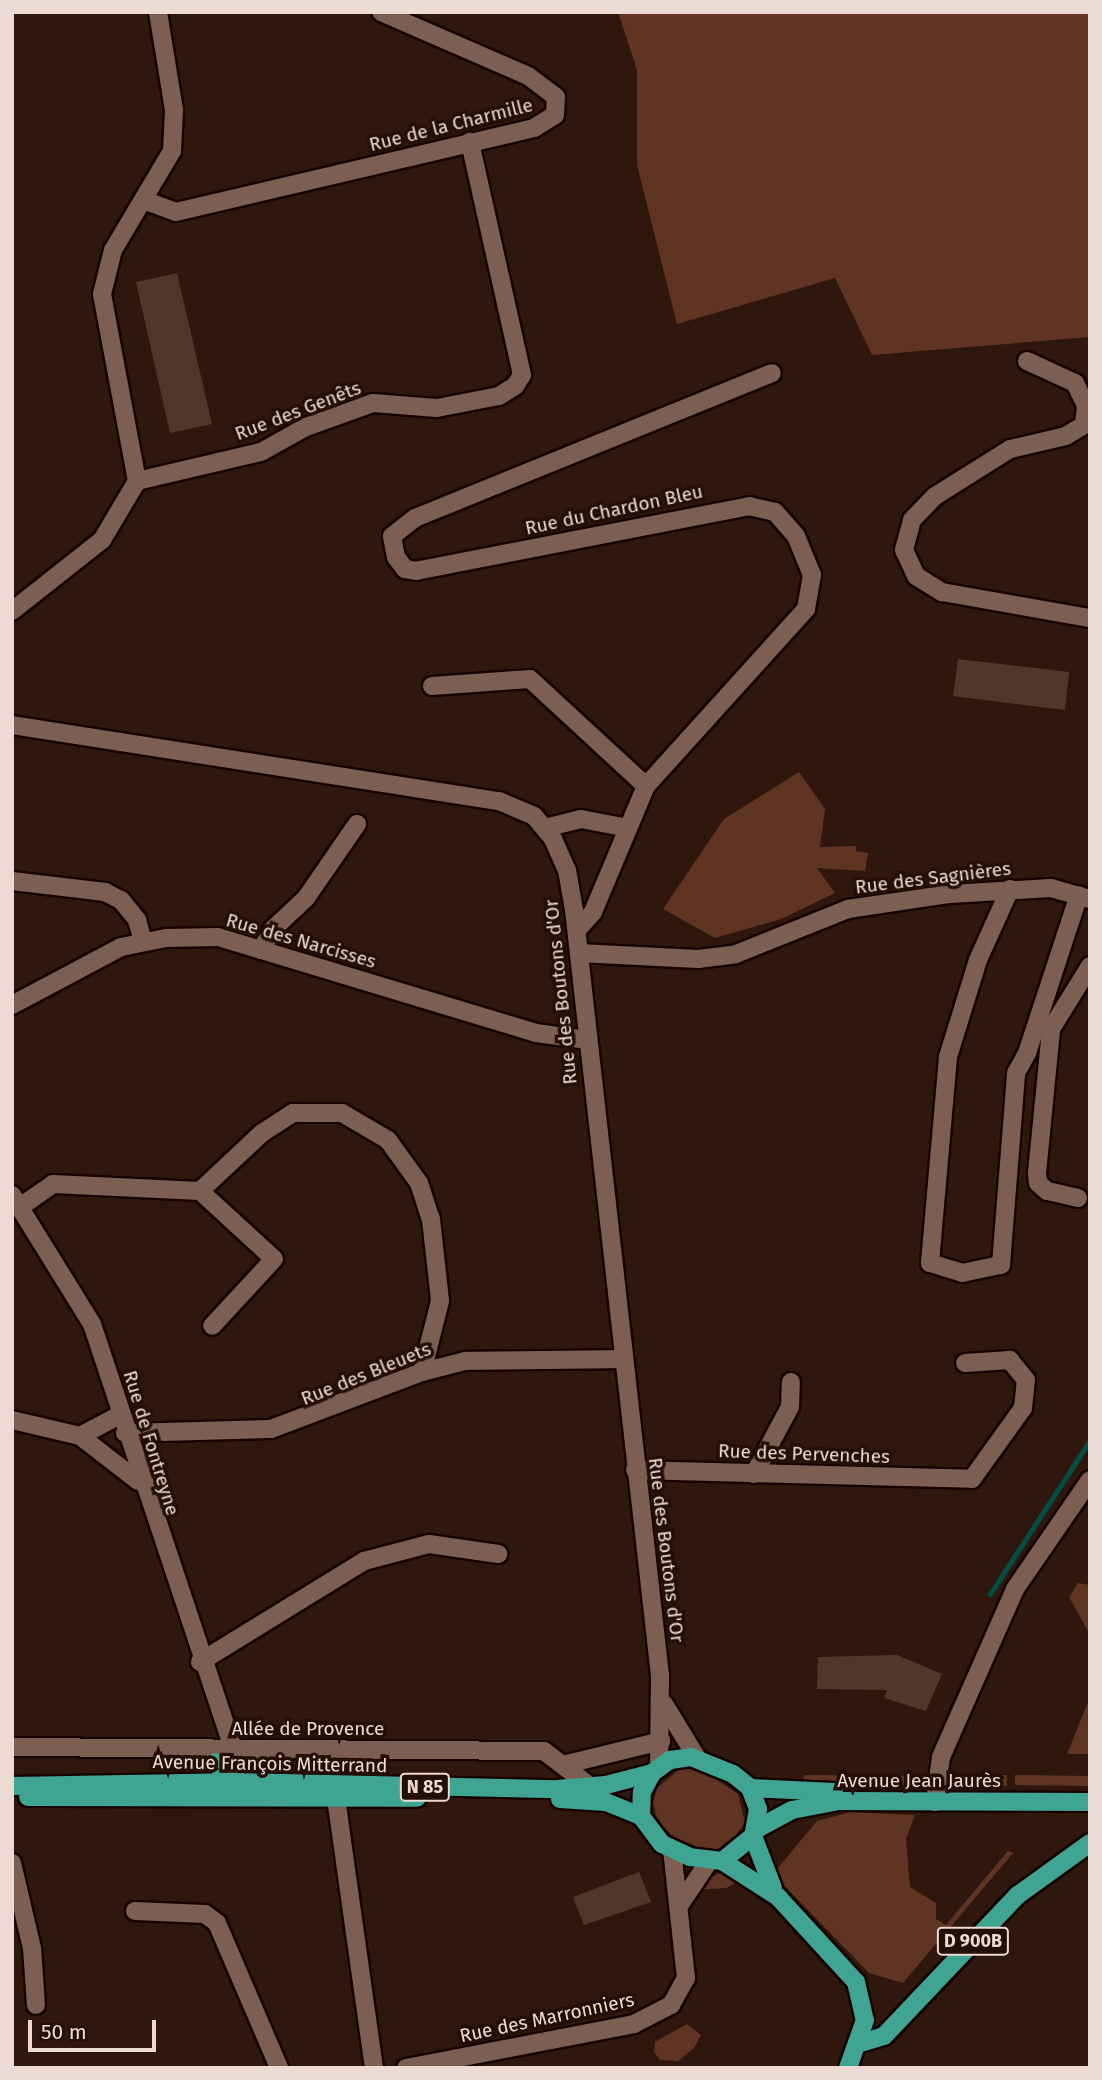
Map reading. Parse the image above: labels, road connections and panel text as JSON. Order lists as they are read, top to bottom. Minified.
{"streets":{"main road":["Avenue François Mitterrand","Avenue Jean Jaurès","N 85","D 900B"],"street":["Rue de la Charmille","Rue des Genêts","Rue du Chardon Bleu","Rue des Sagnières","Rue des Narcisses","Rue des Boutons d'Or","Rue des Bleuets","Rue de Fontreyne","Rue des Pervenches","Allée de Provence","Rue des Marronniers"]},"crossings":[["Rue de la Charmille","Rue des Genêts"],["Rue du Chardon Bleu","Rue des Boutons d'Or"],["Rue des Sagnières","Rue des Boutons d'Or"],["Rue des Narcisses","Rue des Boutons d'Or"],["Rue des Boutons d'Or","Rue des Bleuets"],["Rue des Boutons d'Or","Rue des Pervenches"],["Rue des Boutons d'Or","Avenue François Mitterrand"],["Rue des Boutons d'Or","Avenue Jean Jaurès"],["Rue des Boutons d'Or","Rue des Marronniers"],["Rue des Bleuets","Rue de Fontreyne"],["Rue de Fontreyne","Allée de Provence"],["Allée de Provence","Avenue François Mitterrand"],["Avenue François Mitterrand","Avenue Jean Jaurès"],["Avenue François Mitterrand","Rue des Marronniers"],["Avenue Jean Jaurès","Rue des Marronniers"]],"scale_bar":"50 m"}
